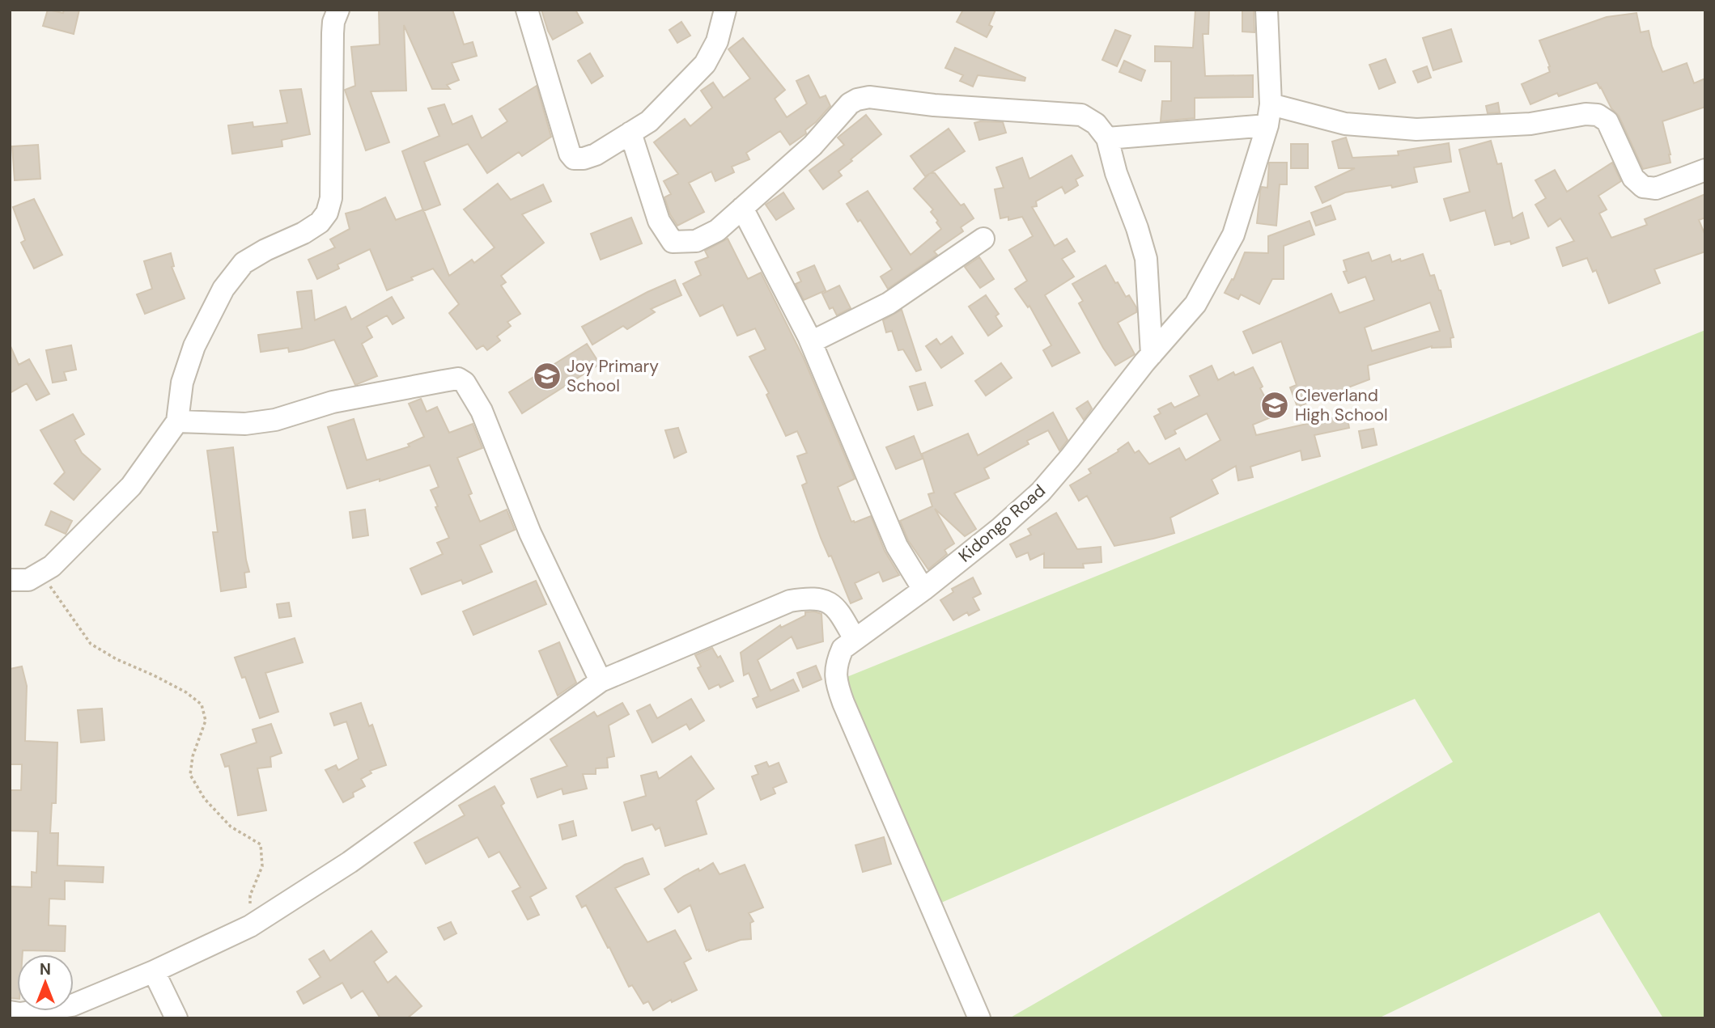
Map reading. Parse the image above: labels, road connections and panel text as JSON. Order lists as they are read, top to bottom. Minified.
{"streets":{"street":["Kidongo Road"]},"places":{"school or university":["Joy Primary School","Cleverland High School"]},"north":"top"}
